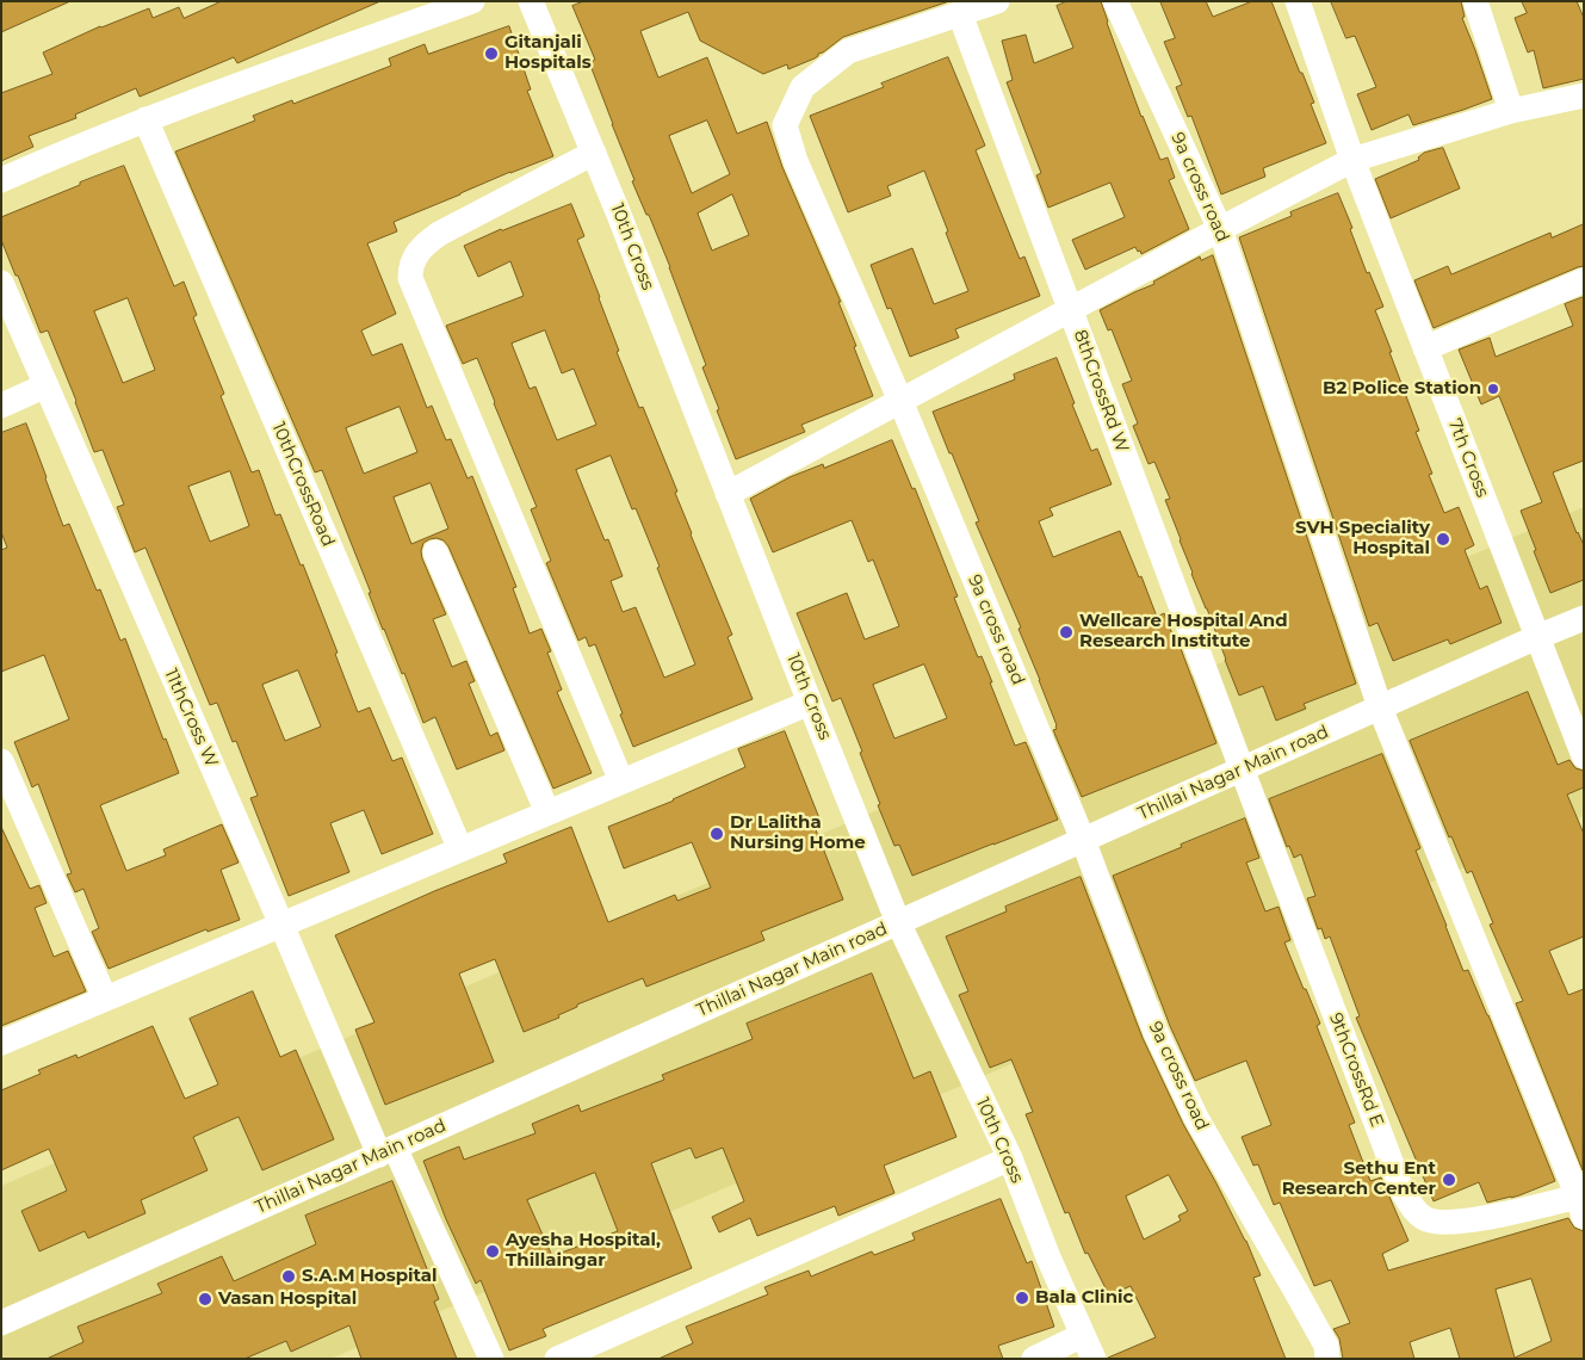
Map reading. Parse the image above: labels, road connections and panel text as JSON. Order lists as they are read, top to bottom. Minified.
{"streets":{"street":["9a cross road","10th Cross","8thCrossRd W","7th Cross","10thCrossRoad","11thCross W","Thillai Nagar Main road","9thCrossRd E"]},"crossings":[["9a cross road","8thCrossRd W"],["9a cross road","Thillai Nagar Main road"],["9a cross road","9thCrossRd E"],["10th Cross","Thillai Nagar Main road"],["8thCrossRd W","Thillai Nagar Main road"],["8thCrossRd W","9thCrossRd E"],["7th Cross","Thillai Nagar Main road"],["11thCross W","Thillai Nagar Main road"],["Thillai Nagar Main road","9thCrossRd E"]],"places":["Gitanjali Hospitals","B2 Police Station","SVH Speciality Hospital","Wellcare Hospital And Research Institute","Dr Lalitha Nursing Home","Sethu Ent Research Center","Ayesha Hospital, Thillaingar","S.A.M Hospital","Bala Clinic","Vasan Hospital"]}
